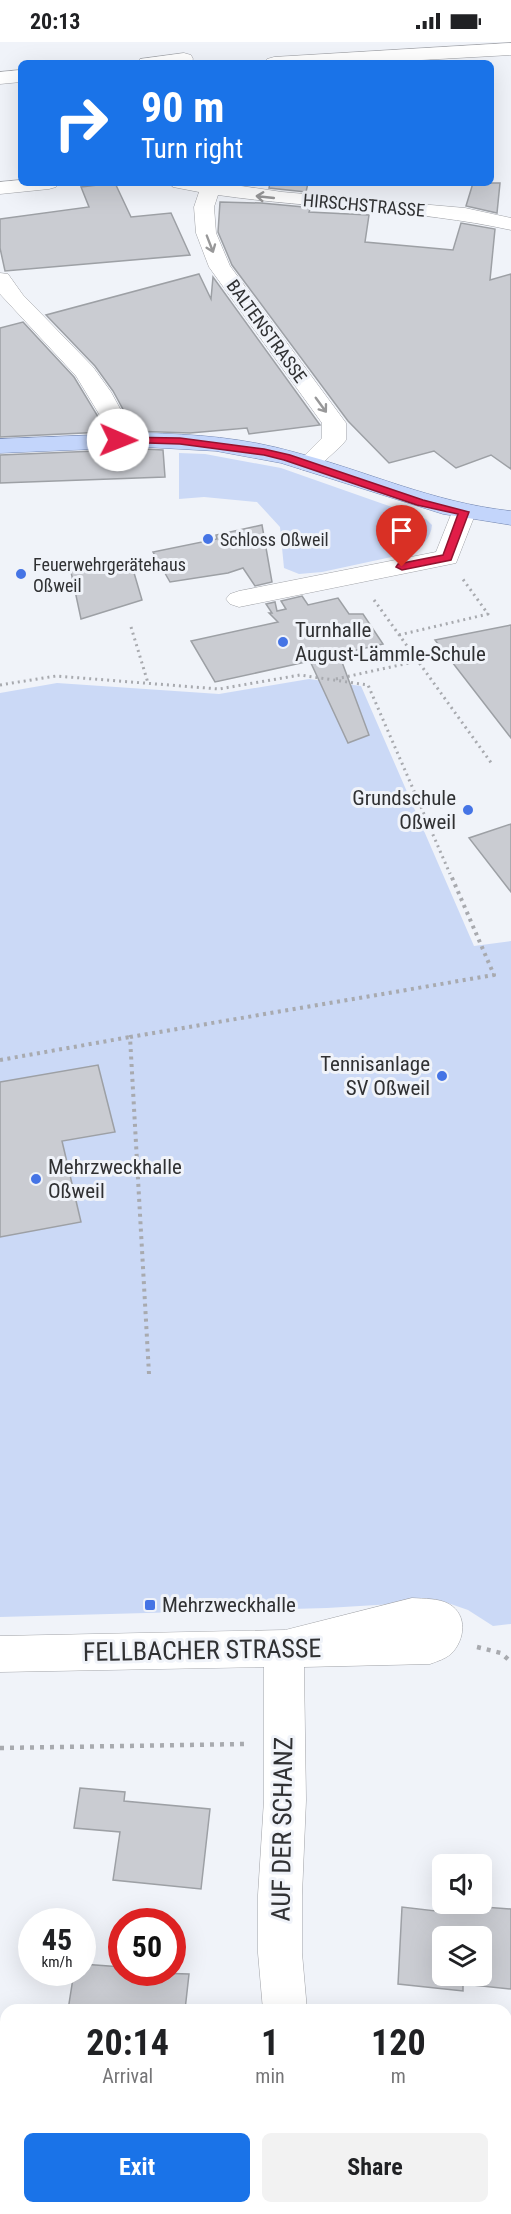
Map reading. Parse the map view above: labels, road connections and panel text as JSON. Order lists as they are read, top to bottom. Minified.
{"streets":{"street":["HIRSCHSTRASSE","BALTENSTRASSE","FELLBACHER STRASSE","AUF DER SCHANZ"]},"crossings":[["FELLBACHER STRASSE","AUF DER SCHANZ"]],"places":{"other":["Schloss Oßweil","Feuerwehrgerätehaus Oßweil","Turnhalle August-Lämmle-Schule","Grundschule Oßweil","Tennisanlage SV Oßweil","Mehrzweckhalle Oßweil"],"transit":["Mehrzweckhalle"]},"page":{"status":"20:13","turn":["90 m","Turn right"],"speed":"45 km/h","limit":"50","eta":["20:14","Arrival","1","min","120","m"],"buttons":["Exit","Share"]}}
